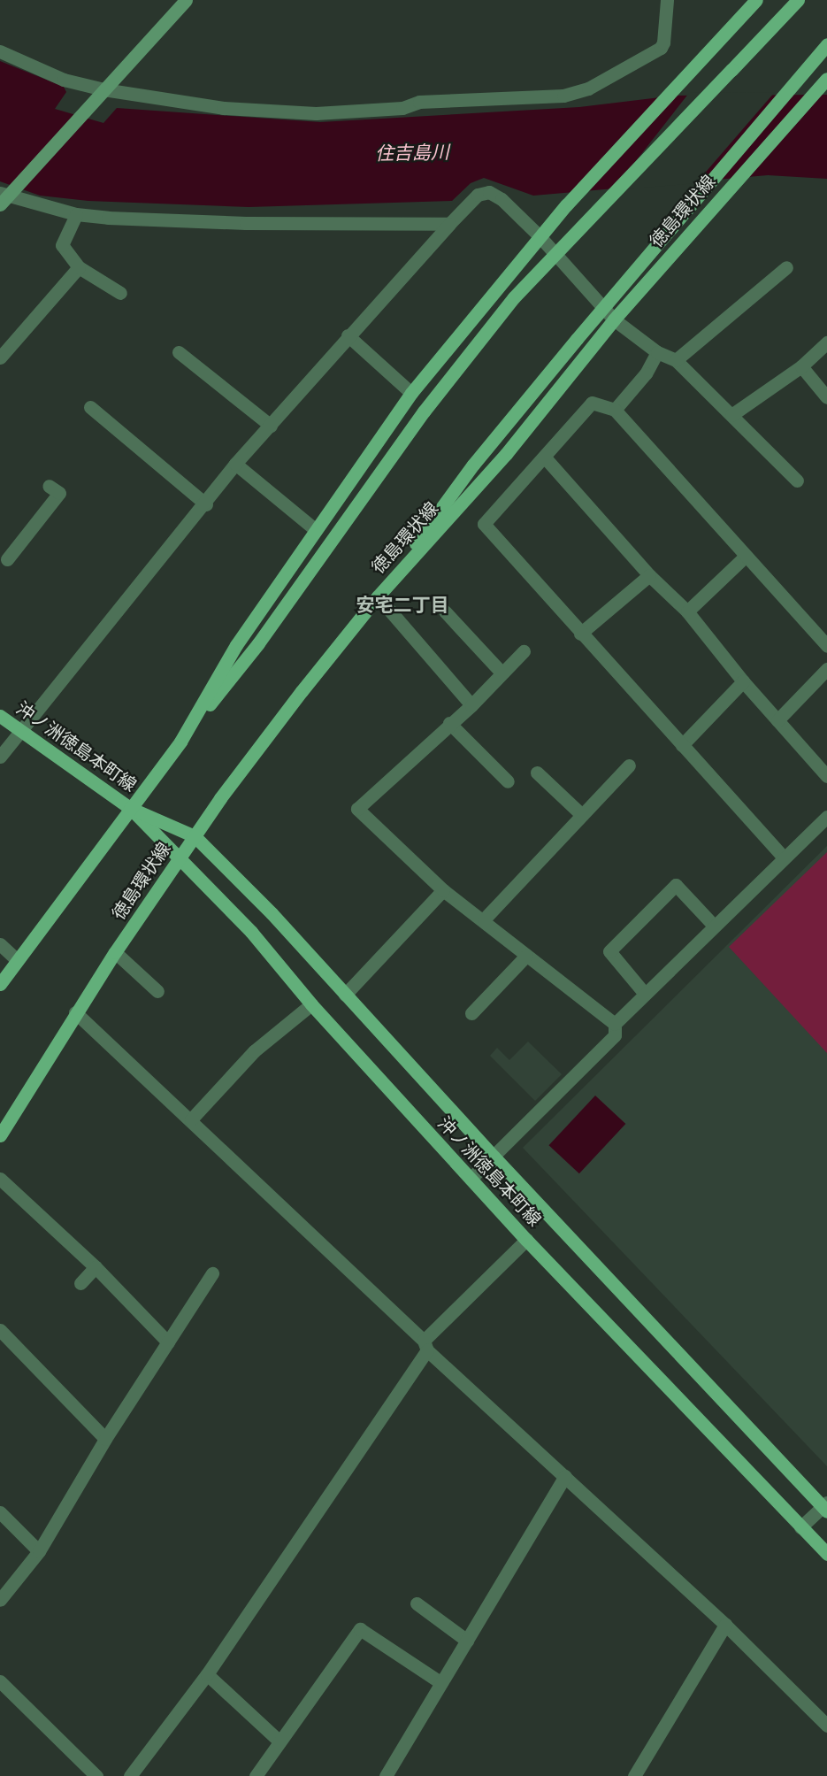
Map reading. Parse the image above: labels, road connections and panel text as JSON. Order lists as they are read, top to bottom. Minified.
{"streets":{"main road":["徳島環状線","沖ノ洲徳島本町線"]},"crossings":[["徳島環状線","沖ノ洲徳島本町線"]],"districts":["安宅二丁目"],"water":["住吉島川"]}
